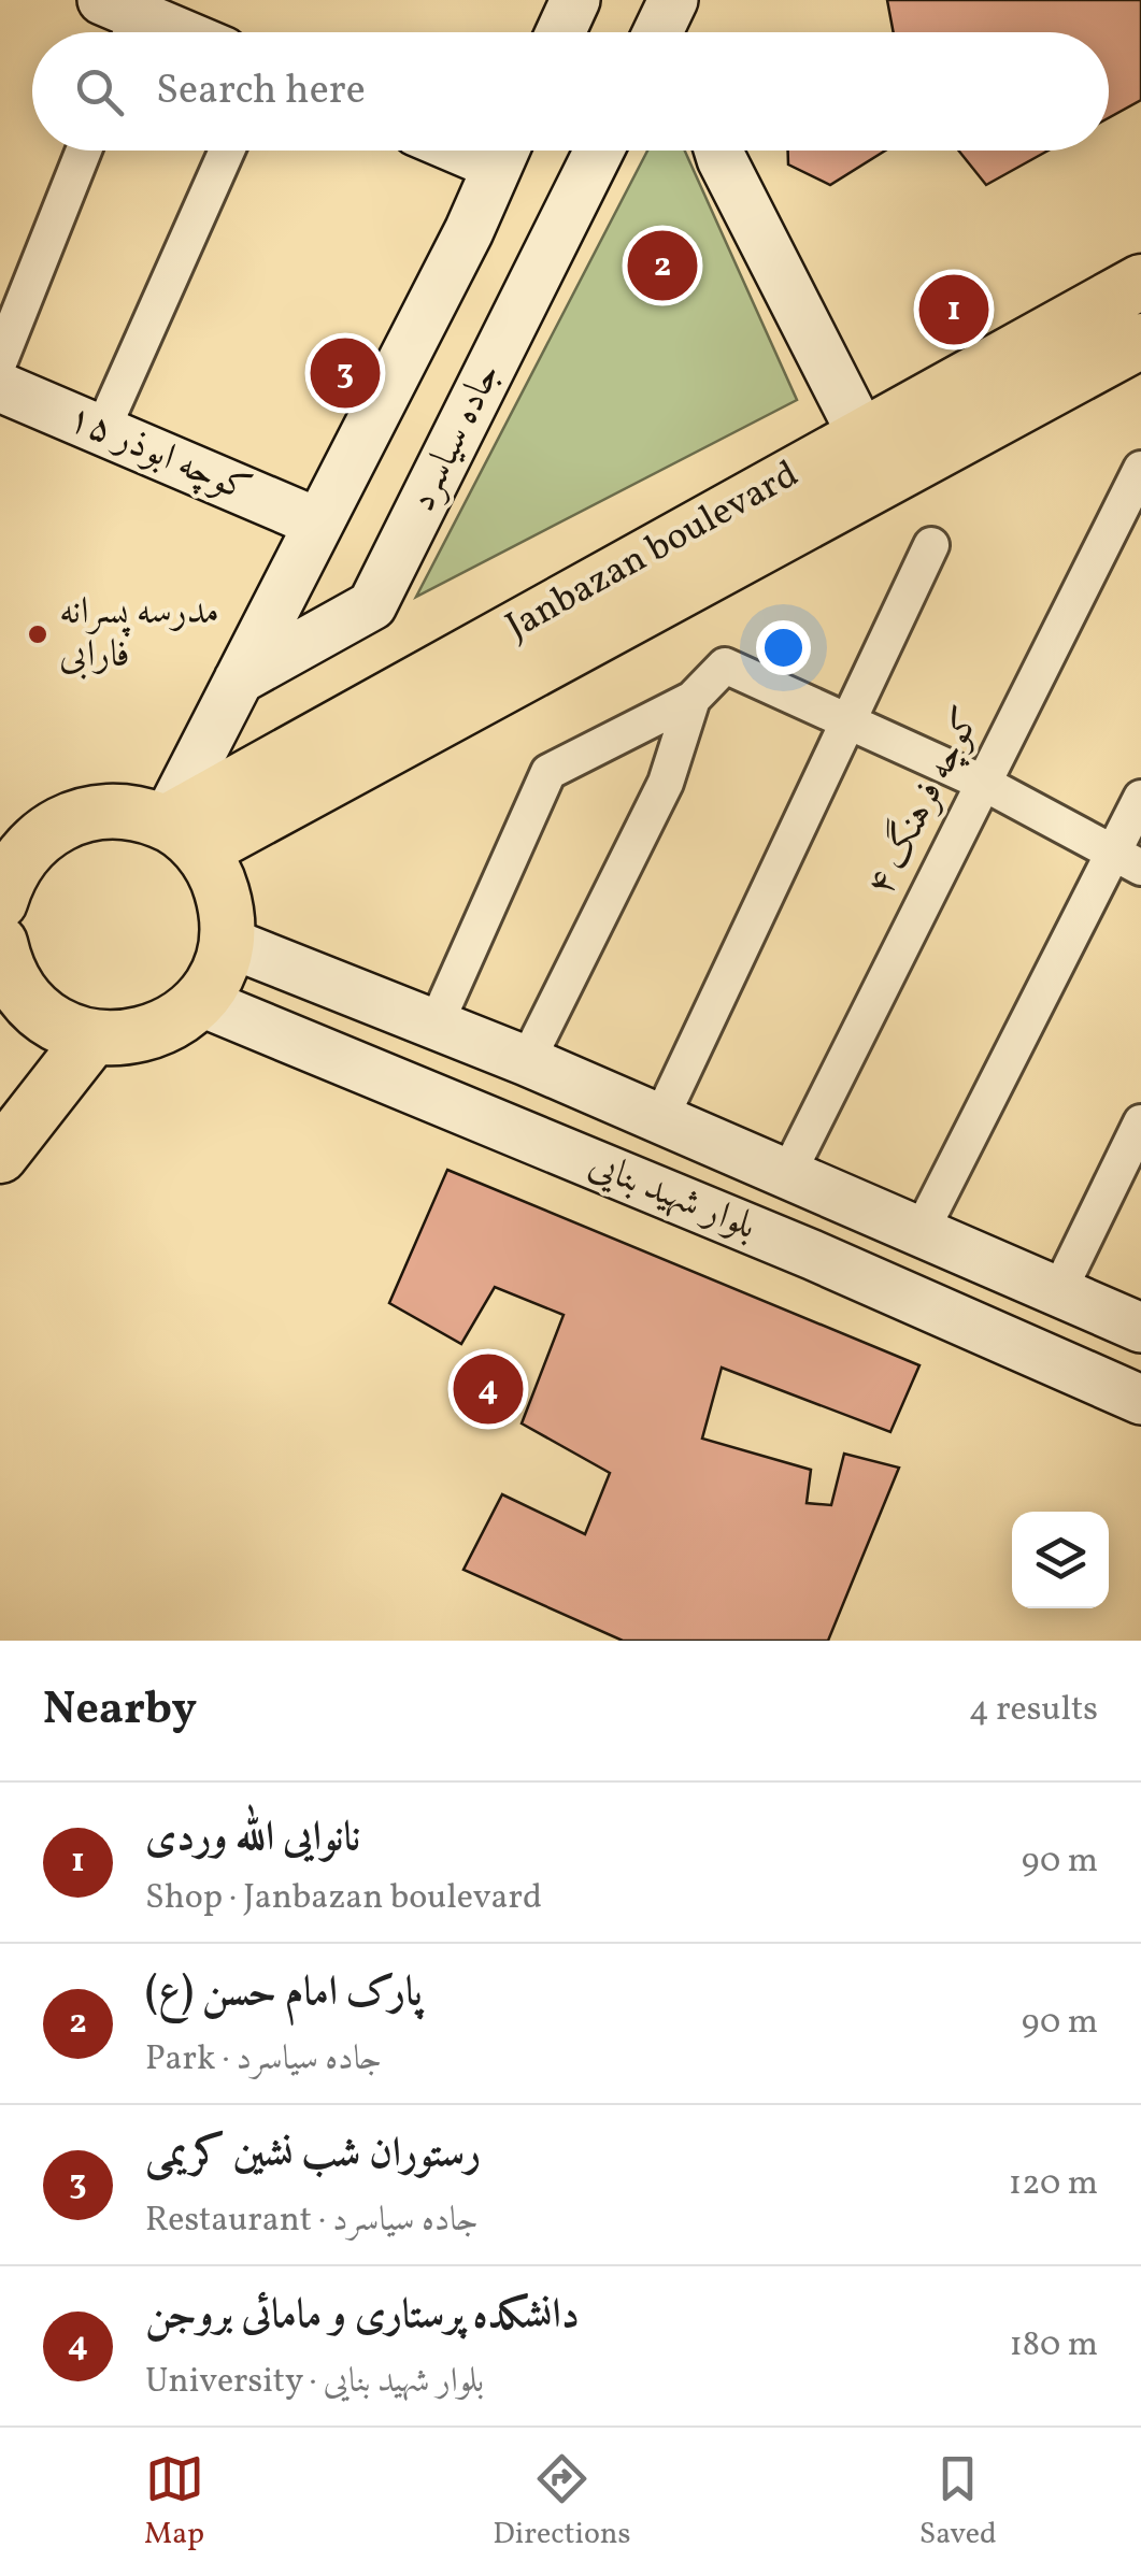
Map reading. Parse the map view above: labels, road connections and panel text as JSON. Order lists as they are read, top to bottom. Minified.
{"streets":{"main road":["جاده سیاسرد","کوچه ابوذر ۱۵","Janbazan boulevard","بلوار شهید بنایی"],"street":["کوچه فرهنگ ۴"]},"crossings":[["کوچه فرهنگ ۴","بلوار شهید بنایی"]],"places":["مدرسه پسرانه فارابی"],"page":{"search":"Search here","pins":["2","1","3","4"],"heading":["Nearby","4 results"],"list":[{"mark":"1","name":"نانوایی الله وردی","note":"Shop · Janbazan boulevard","value":"90 m"},{"mark":"2","name":"پارک امام حسن (ع)","note":"Park · جاده سیاسرد","value":"90 m"},{"mark":"3","name":"رستوران شب نشین کریمی","note":"Restaurant · جاده سیاسرد","value":"120 m"},{"mark":"4","name":"دانشکده پرستاری و مامائی بروجن","note":"University · بلوار شهید بنایی","value":"180 m"}],"nav":["Map","Directions","Saved"]}}
